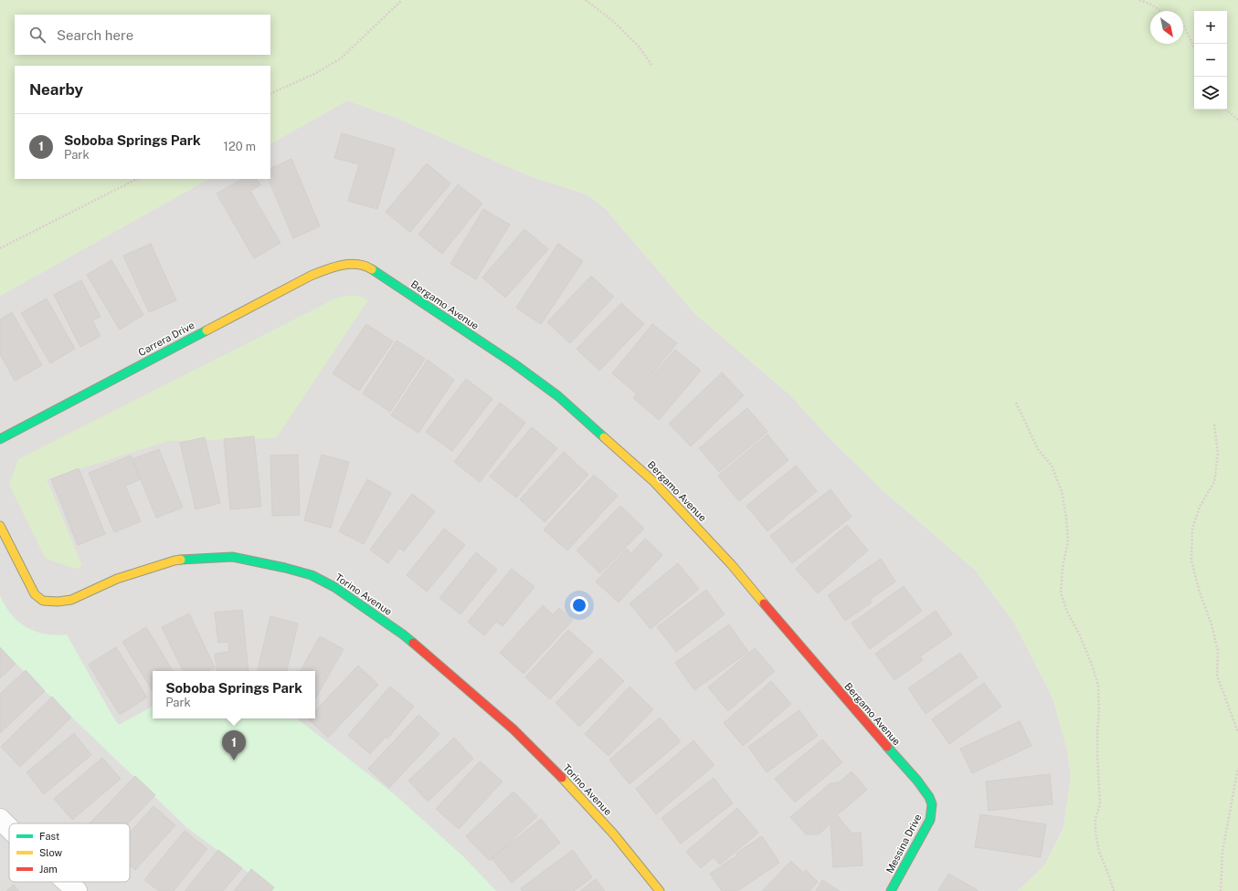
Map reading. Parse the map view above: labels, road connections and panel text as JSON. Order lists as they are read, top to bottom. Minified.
{"streets":{"street":["Bergamo Avenue","Carrera Drive","Torino Avenue","Messina Drive"]},"crossings":[["Bergamo Avenue","Carrera Drive"],["Bergamo Avenue","Messina Drive"]],"legend":["Fast","Slow","Jam"],"north":"bottom right","page":{"map_buttons":["+","−"],"search":"Search here","heading":"Nearby","list":[{"mark":"1","name":"Soboba Springs Park","note":"Park","value":"120 m"}],"popup":["Soboba Springs Park","Park"],"pins":"1"}}
